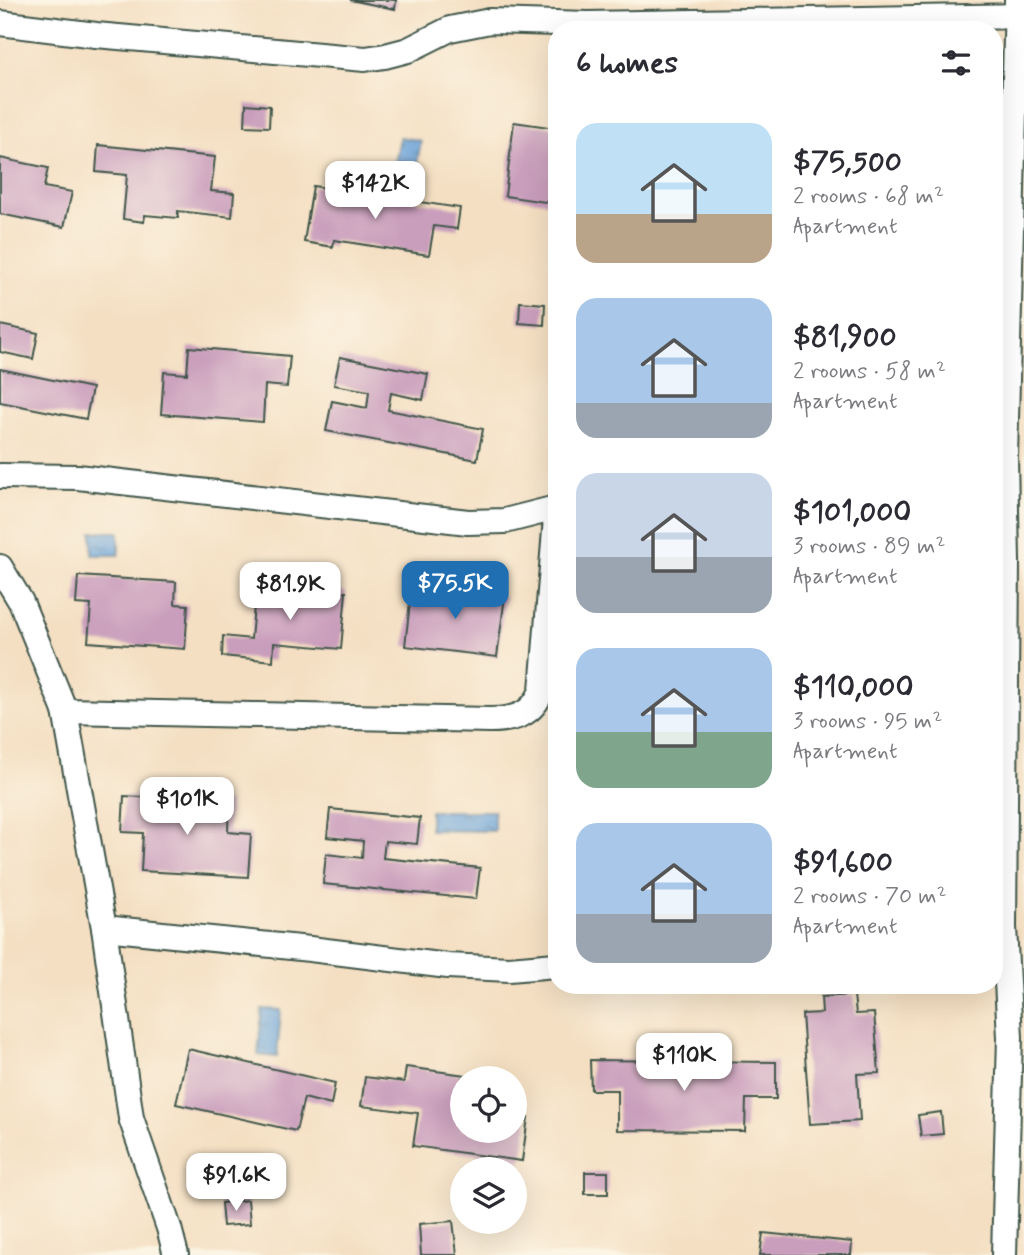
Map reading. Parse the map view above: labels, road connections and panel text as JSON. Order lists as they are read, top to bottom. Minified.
{"page":{"heading":"6 homes","list":[{"name":"$75,500","note":"2 rooms · 68 m² · Apartment"},{"name":"$81,900","note":"2 rooms · 58 m² · Apartment"},{"name":"$101,000","note":"3 rooms · 89 m² · Apartment"},{"name":"$110,000","note":"3 rooms · 95 m² · Apartment"},{"name":"$91,600","note":"2 rooms · 70 m² · Apartment"}],"price":["$142K","$75.5K","$81.9K","$101K","$110K","$91.6K"]}}
